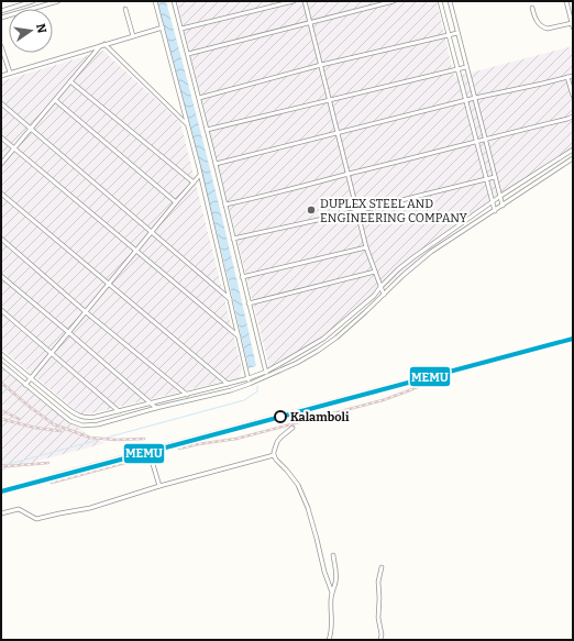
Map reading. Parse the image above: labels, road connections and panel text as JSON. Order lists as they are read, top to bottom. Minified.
{"places":["DUPLEX STEEL AND ENGINEERING COMPANY","Kalamboli"],"lines":["transit line MEMU"],"north":"right"}
